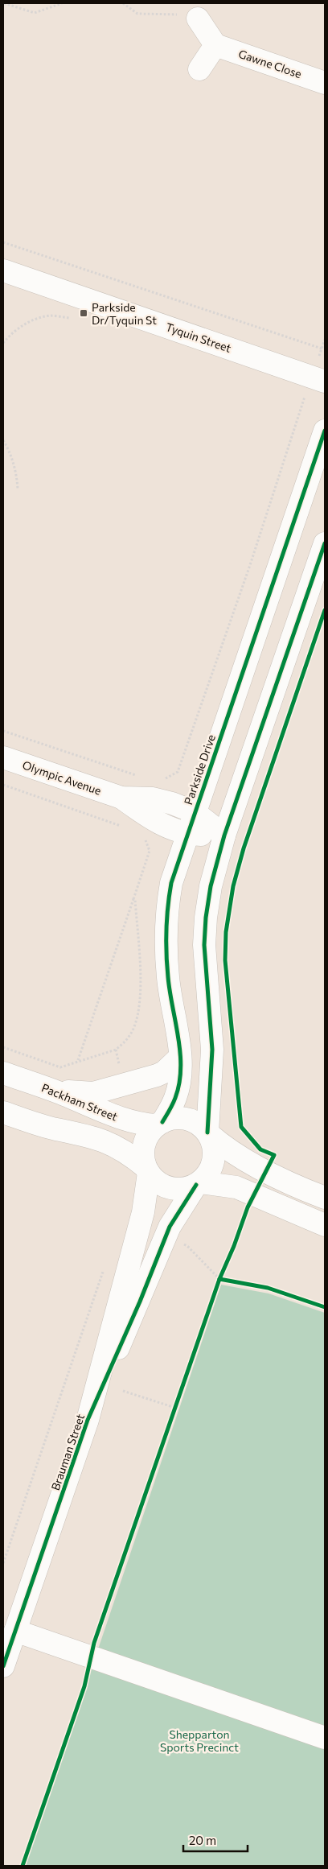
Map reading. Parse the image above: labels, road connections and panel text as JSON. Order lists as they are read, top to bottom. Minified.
{"streets":{"street":["Gawne Close","Tyquin Street","Parkside Drive","Olympic Avenue","Packham Street","Brauman Street"]},"crossings":[["Parkside Drive","Olympic Avenue"],["Parkside Drive","Packham Street"],["Parkside Drive","Brauman Street"],["Packham Street","Brauman Street"]],"parks":["Shepparton Sports Precinct"],"places":{"transit":["Parkside Dr/Tyquin St"]},"scale_bar":"20 m"}
